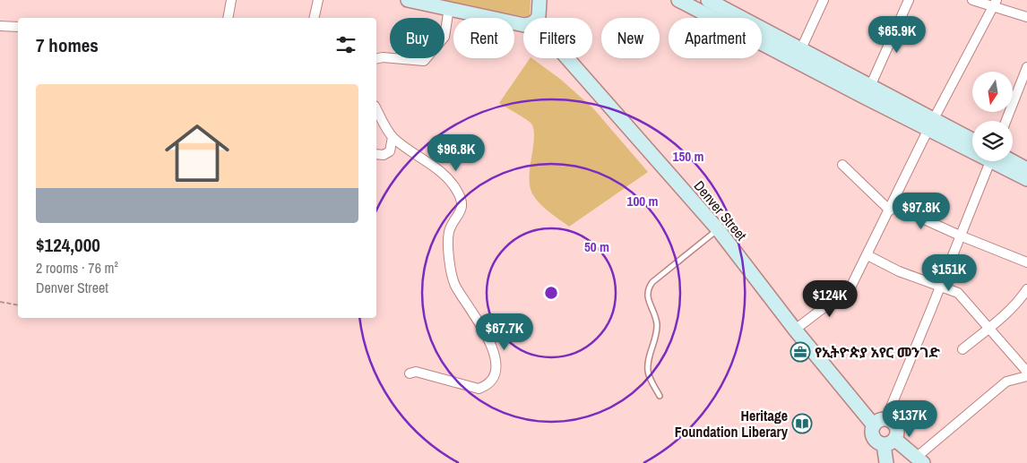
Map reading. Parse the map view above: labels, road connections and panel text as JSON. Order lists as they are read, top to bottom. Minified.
{"streets":{"main road":["Denver Street"]},"places":{"office":["የኢትዮጵያ አየር መንገድ"],"library":["Heritage Foundation Liberary"]},"north":"bottom","page":{"price":["$65.9K","$96.8K","$97.8K","$151K","$124K","$67.7K","$137K"],"chip":["Buy","Rent","Filters","New","Apartment"],"heading":"7 homes","list":[{"name":"$124,000","note":"2 rooms · 76 m² · Denver Street"}]},"rings":["150 m","100 m","50 m"]}
